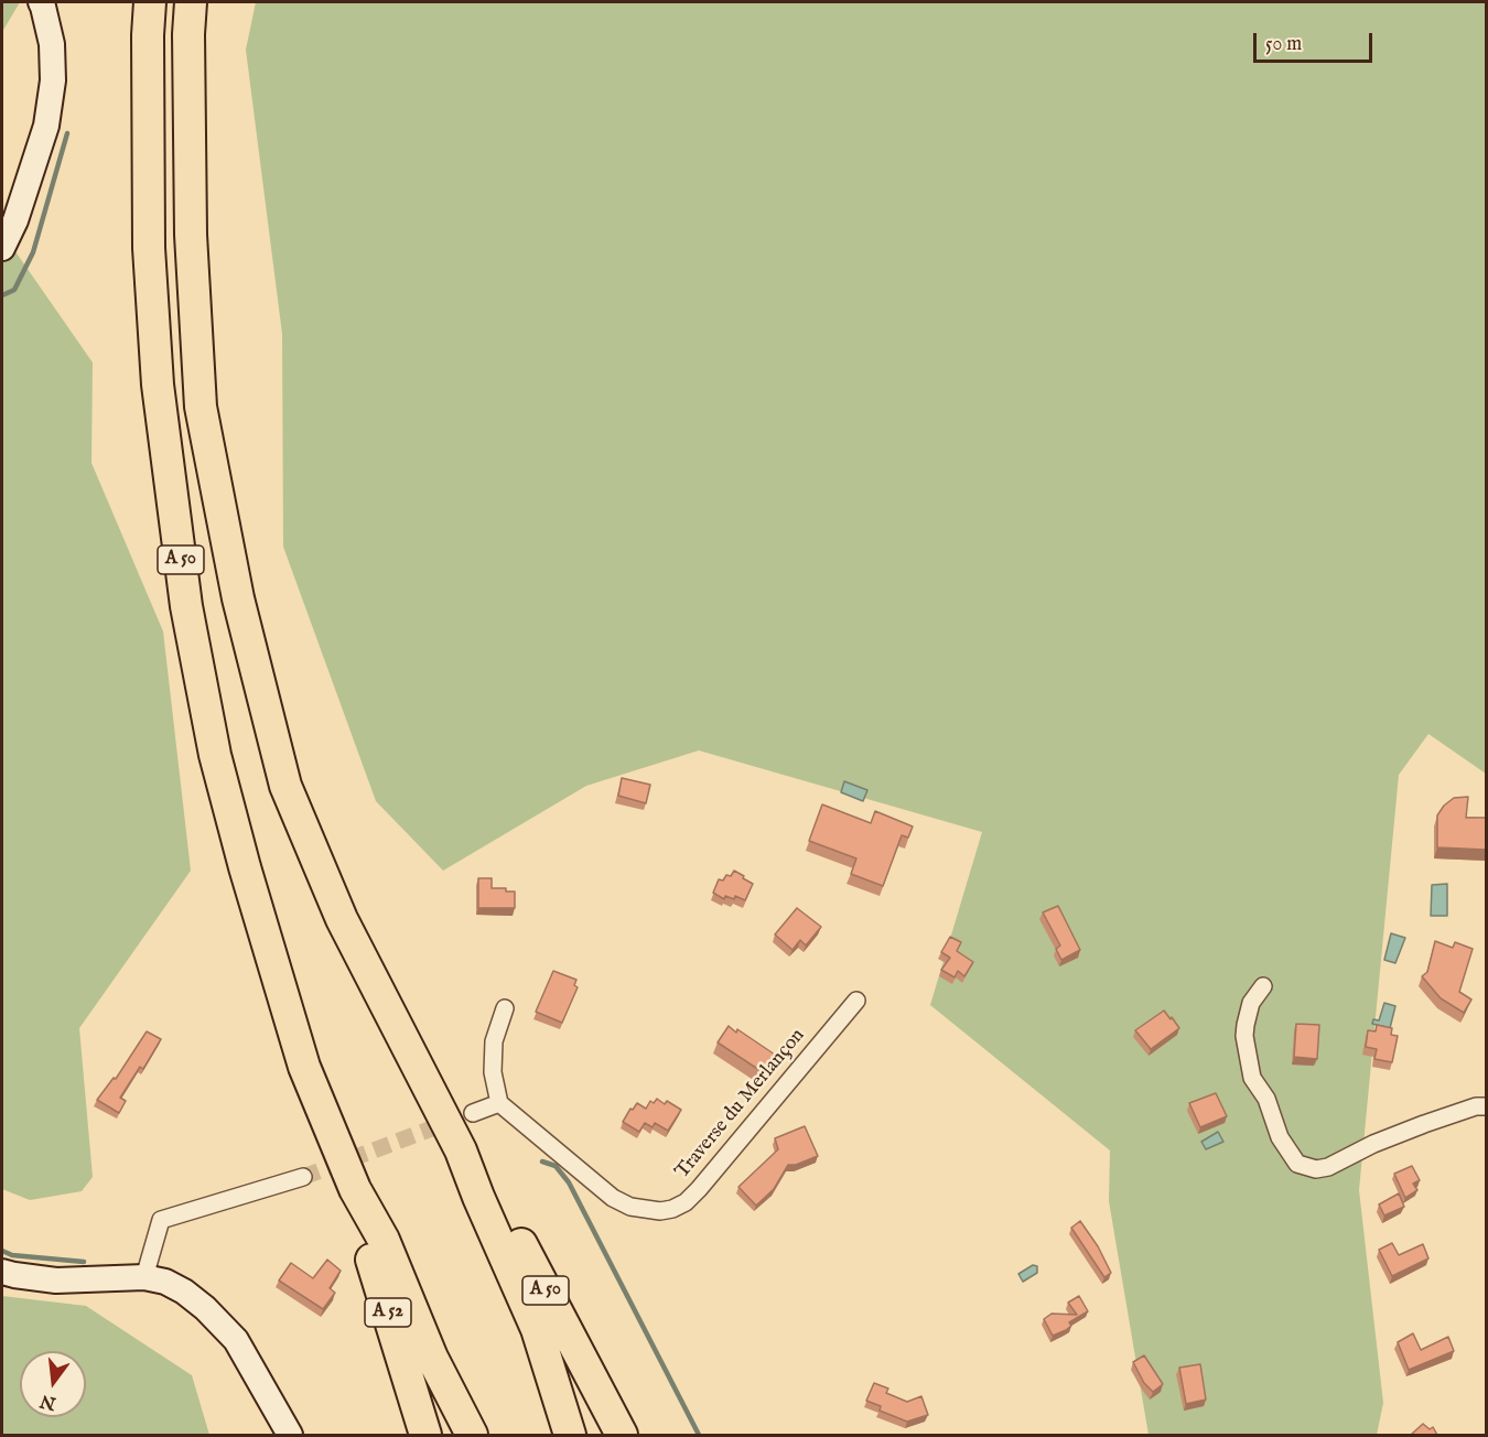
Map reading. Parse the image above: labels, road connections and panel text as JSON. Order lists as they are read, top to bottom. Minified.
{"streets":{"highway":["A 50","A 52"],"street":["Traverse du Merlançon"]},"crossings":[["A 50","A 52"]],"scale_bar":"50 m","north":"bottom"}
